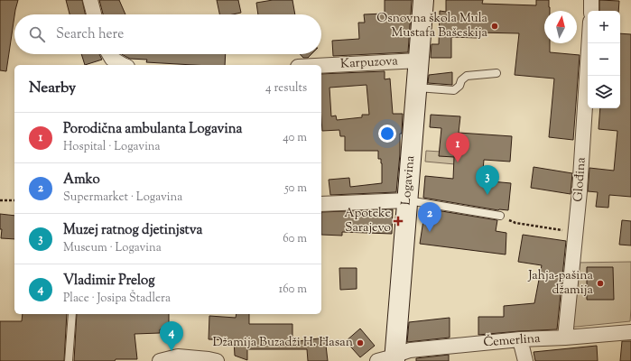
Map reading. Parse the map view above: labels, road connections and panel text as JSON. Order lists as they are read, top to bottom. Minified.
{"streets":{"street":["Karpuzova","Glođina","Logavina","Čemerlina"]},"crossings":[["Karpuzova","Logavina"],["Glođina","Čemerlina"],["Logavina","Čemerlina"]],"places":{"other":["Osnovna škola Mula Mustafa Bašeskija","Jahja-pašina džamija","Džamija Buzadži H. Hasan"],"health":["Apoteke Sarajevo"]},"north":"top","page":{"map_buttons":["+","−"],"search":"Search here","heading":["Nearby","4 results"],"list":[{"mark":"1","name":"Porodična ambulanta Logavina","note":"Hospital · Logavina","value":"40 m"},{"mark":"2","name":"Amko","note":"Supermarket · Logavina","value":"50 m"},{"mark":"3","name":"Muzej ratnog djetinjstva","note":"Museum · Logavina","value":"60 m"},{"mark":"4","name":"Vladimir Prelog","note":"Place · Josipa Štadlera","value":"160 m"}],"pins":["1","3","2","4"]}}
